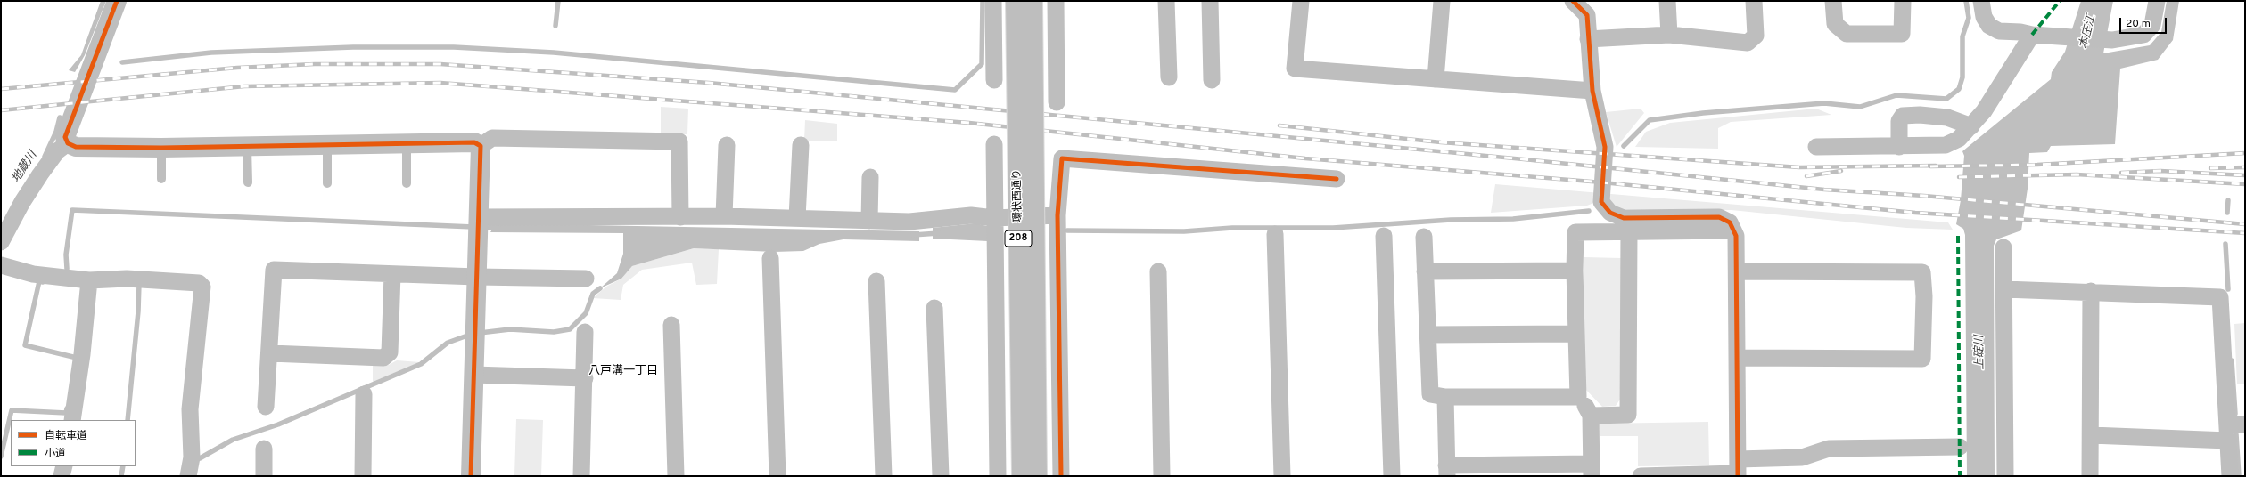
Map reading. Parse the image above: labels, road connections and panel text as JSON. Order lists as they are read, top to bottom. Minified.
{"streets":{"main road":["環状西通り","208"]},"districts":["八戸溝一丁目"],"water":["本庄江","地蔵川","上碇川"],"legend":["自転車道","小道"],"scale_bar":"20 m"}
